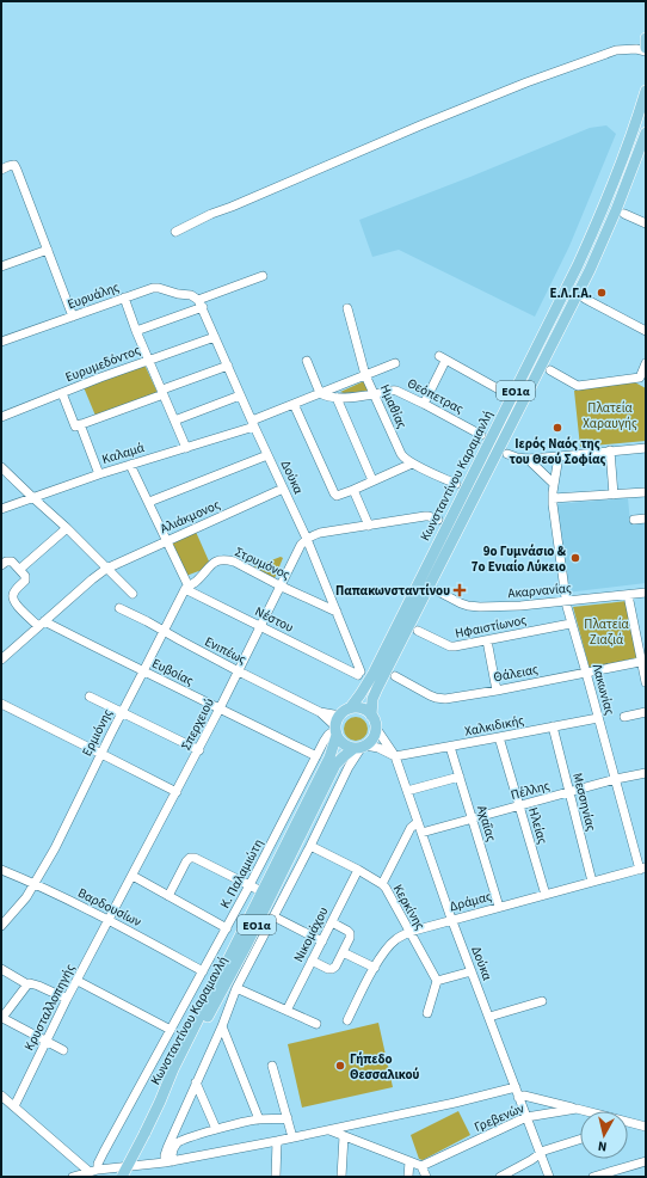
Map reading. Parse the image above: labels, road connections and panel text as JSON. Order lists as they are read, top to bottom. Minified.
{"streets":{"main road":["ΕΟ1α","Κωνσταντίνου Καραμανλή"],"street":["Ευρυάλης","Ευρυμεδόντος","Θεόπετρας","Ημαθίας","Καλαμά","Δούκα","Αλιάκμονος","Στρυμόνος","Ακαρνανίας","Νέστου","Ηφαιστίωνος","Ενιπέως","Ευβοίας","Θάλειας","Λακωνίας","Σπερχειού","Χαλκιδικής","Ερμιόνης","Πέλλης","Μεσσηνίας","Αχαΐας","Ηλείας","Κ. Παλαμιώτη","Δράμας","Βαρδουσίων","Κερκίνης","Νικομάχου","Κρυσταλλοπηγής","Γρεβενών"]},"crossings":[["Ευρυάλης","Δούκα"],["Ευρυμεδόντος","Δούκα"],["ΕΟ1α","Κωνσταντίνου Καραμανλή"],["Θεόπετρας","Ημαθίας"],["Θεόπετρας","Καλαμά"],["Ημαθίας","Καλαμά"],["Καλαμά","Δούκα"],["Κωνσταντίνου Καραμανλή","Δούκα"],["Κωνσταντίνου Καραμανλή","Ενιπέως"],["Κωνσταντίνου Καραμανλή","Κ. Παλαμιώτη"],["Κωνσταντίνου Καραμανλή","Κερκίνης"],["Δούκα","Αλιάκμονος"],["Δούκα","Στρυμόνος"],["Δούκα","Νέστου"],["Δούκα","Ενιπέως"],["Δούκα","Σπερχειού"],["Δούκα","Χαλκιδικής"],["Δούκα","Πέλλης"],["Δούκα","Κ. Παλαμιώτη"],["Δούκα","Δράμας"],["Δούκα","Γρεβενών"],["Αλιάκμονος","Ευβοίας"],["Στρυμόνος","Νέστου"],["Στρυμόνος","Σπερχειού"],["Στρυμόνος","Ερμιόνης"],["Ακαρνανίας","Λακωνίας"],["Νέστου","Σπερχειού"],["Νέστου","Ερμιόνης"],["Ηφαιστίωνος","Λακωνίας"],["Ενιπέως","Σπερχειού"],["Ενιπέως","Ερμιόνης"],["Ενιπέως","Κ. Παλαμιώτη"],["Ευβοίας","Σπερχειού"],["Ευβοίας","Ερμιόνης"],["Ευβοίας","Κ. Παλαμιώτη"],["Θάλειας","Λακωνίας"],["Λακωνίας","Χαλκιδικής"],["Λακωνίας","Πέλλης"],["Λακωνίας","Δράμας"],["Σπερχειού","Βαρδουσίων"],["Σπερχειού","Κρυσταλλοπηγής"],["Χαλκιδικής","Μεσσηνίας"],["Χαλκιδικής","Αχαΐας"],["Χαλκιδικής","Ηλείας"],["Ερμιόνης","Βαρδουσίων"],["Πέλλης","Μεσσηνίας"],["Πέλλης","Αχαΐας"],["Πέλλης","Ηλείας"],["Μεσσηνίας","Δράμας"],["Αχαΐας","Δράμας"],["Ηλείας","Δράμας"],["Κ. Παλαμιώτη","Βαρδουσίων"],["Δράμας","Κερκίνης"],["Βαρδουσίων","Κρυσταλλοπηγής"],["Κερκίνης","Νικομάχου"]],"parks":["Πλατεία Χαραυγής","Πλατεία Ζιαζιά"],"places":{"other":["Ε.Λ.Γ.Α.","Ιερός Ναός της του Θεού Σοφίας","9ο Γυμνάσιο & 7ο Ενιαίο Λύκειο","Γήπεδο Θεσσαλικού"],"health":["Παπακωνσταντίνου"]},"north":"bottom"}
